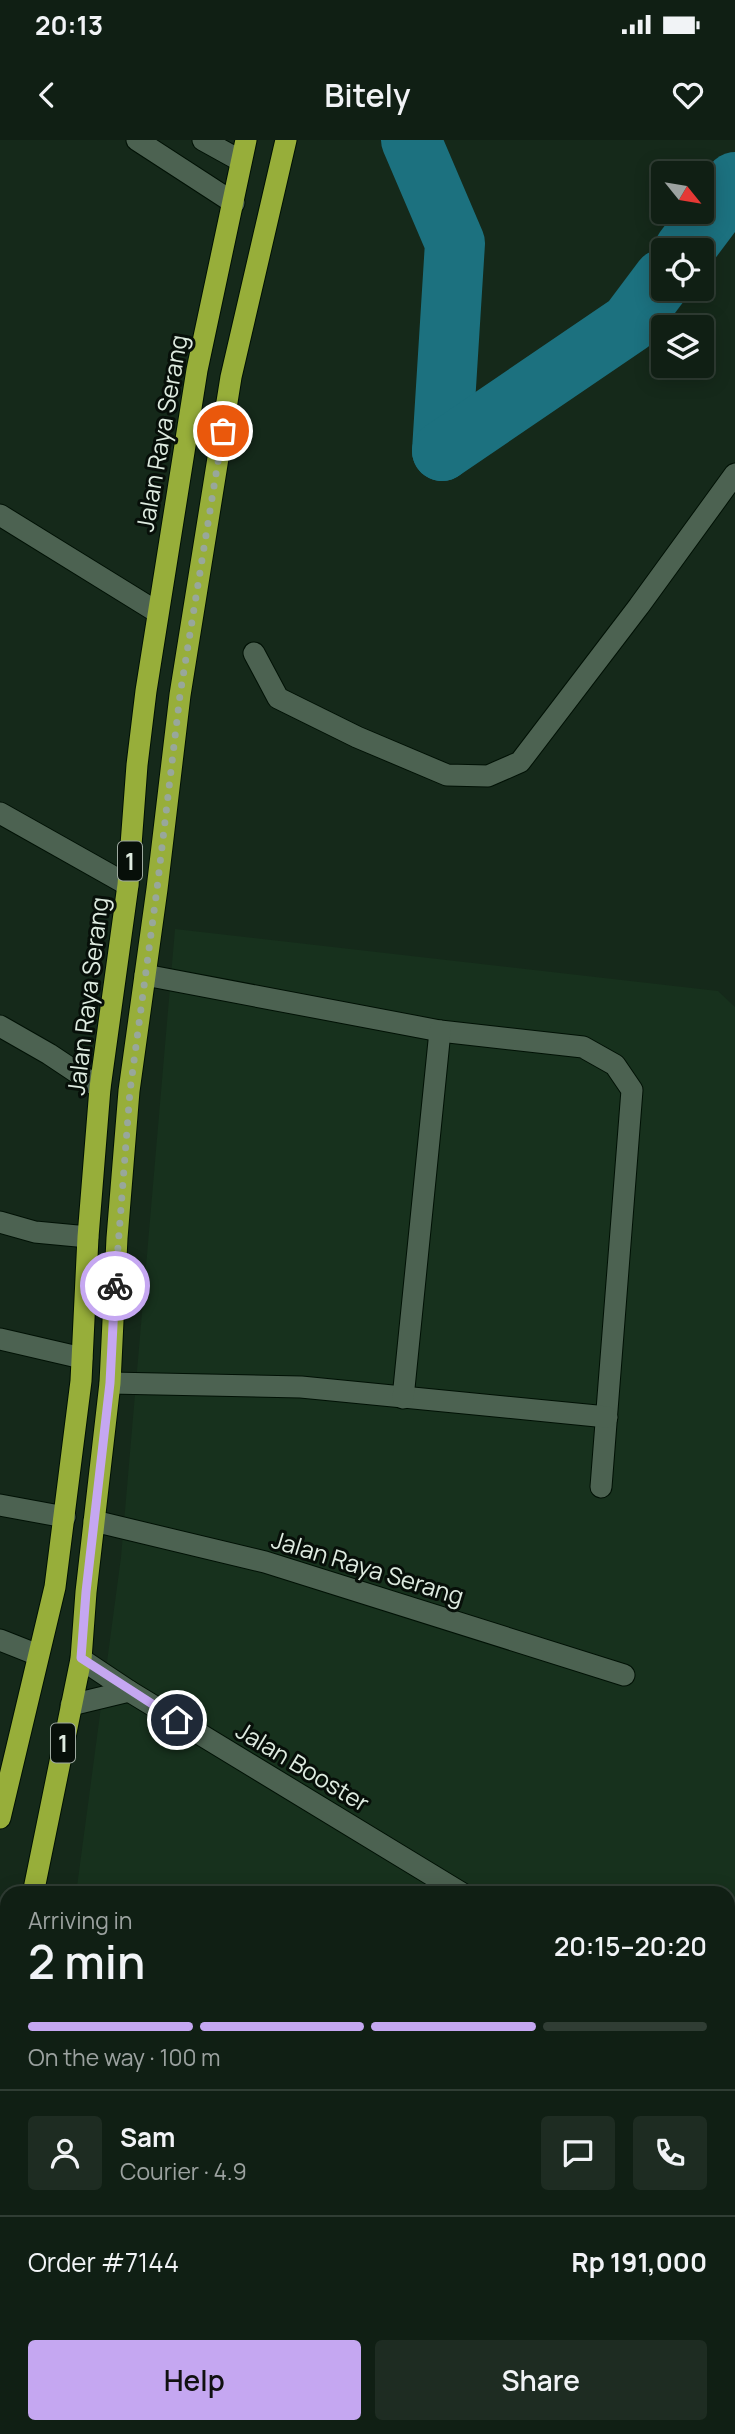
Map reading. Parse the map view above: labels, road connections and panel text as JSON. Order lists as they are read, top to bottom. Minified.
{"streets":{"highway":["Jalan Raya Serang","1"],"street":["Jalan Booster"]},"crossings":[["Jalan Raya Serang","1"],["1","Jalan Booster"]],"north":"bottom right","page":{"status":"20:13","header":"Bitely","heading":["2 min","Arriving in","20:15–20:20"],"panel":["Sam","Courier · 4.9","Order #7144","Rp 191,000"],"bar":"On the way · 100 m","buttons":["Help","Share"]}}
